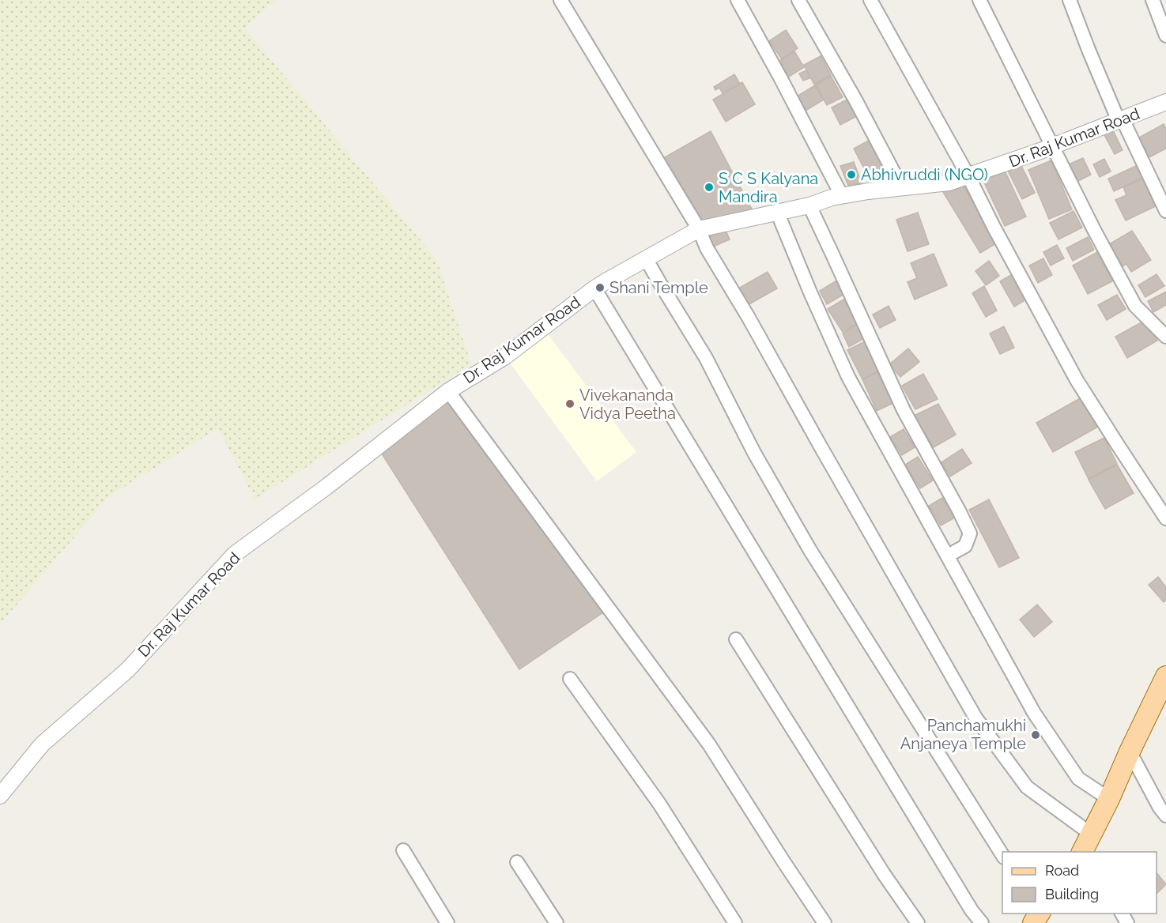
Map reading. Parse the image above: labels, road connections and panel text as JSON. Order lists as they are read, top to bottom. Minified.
{"streets":{"street":["Dr. Raj Kumar Road"]},"places":["Abhivruddi (NGO)","S C S Kalyana Mandira","Shani Temple","Vivekananda Vidya Peetha","Panchamukhi Anjaneya Temple"],"legend":["Road","Building"]}
